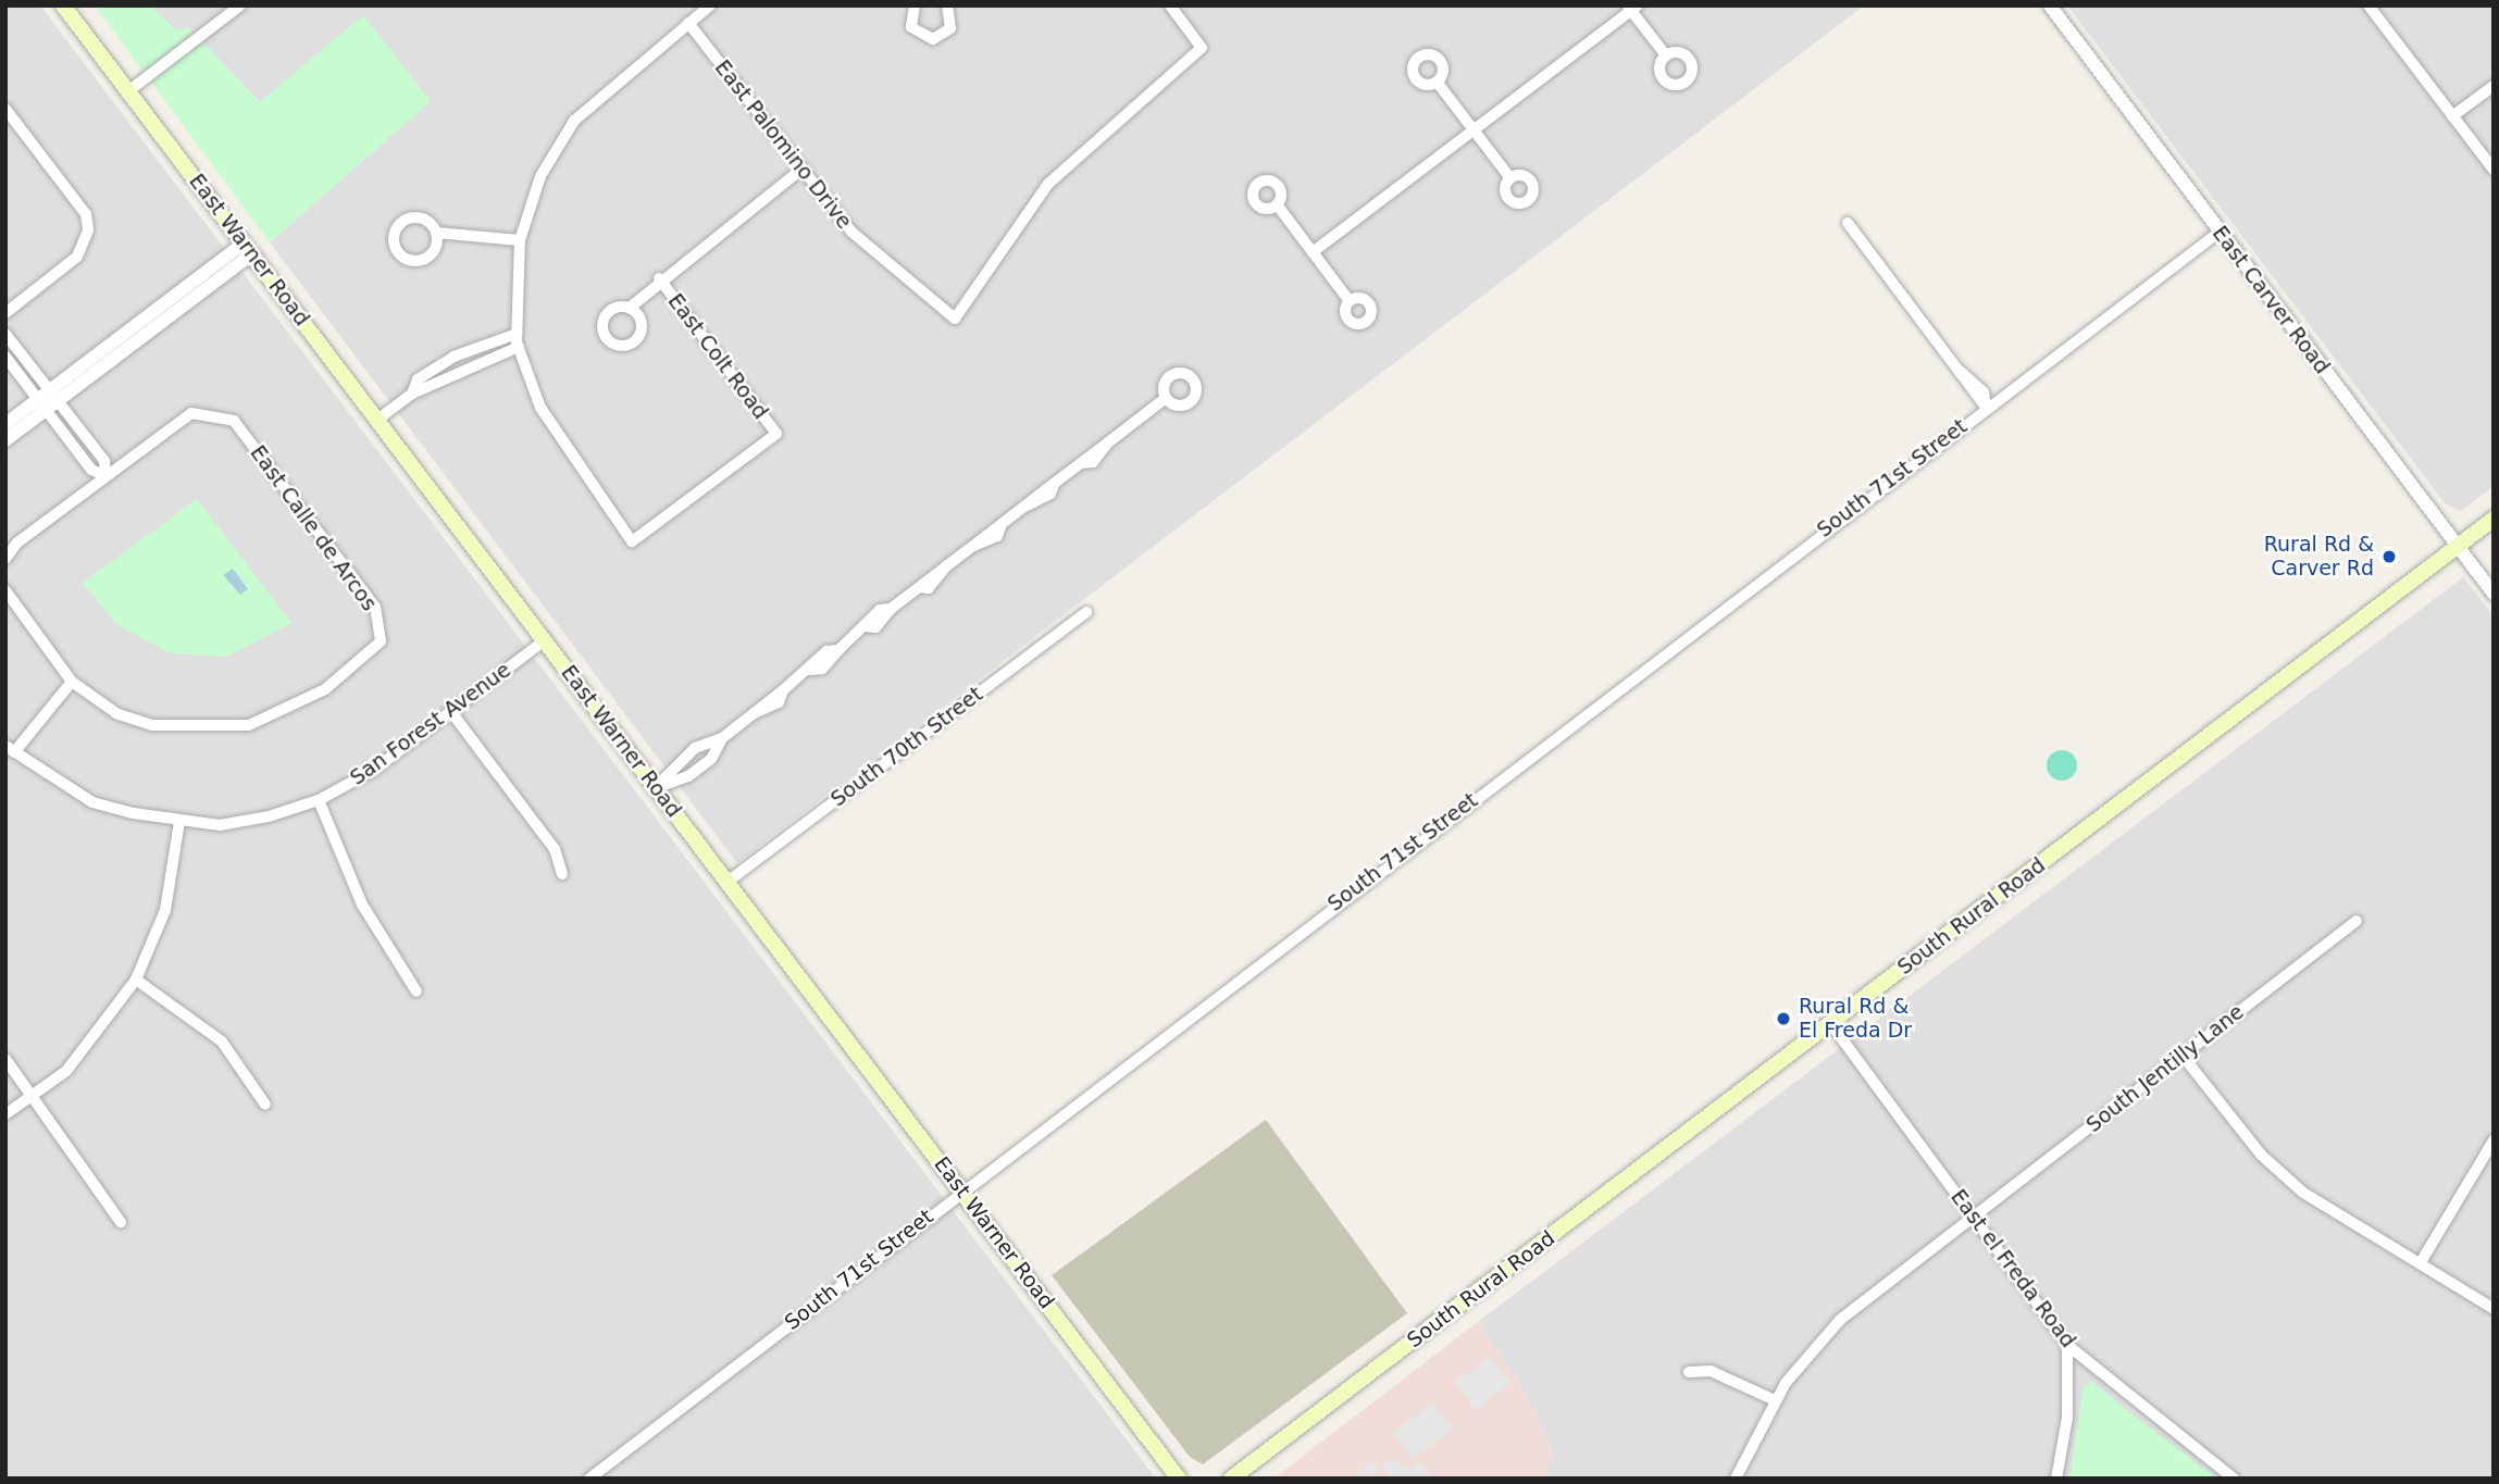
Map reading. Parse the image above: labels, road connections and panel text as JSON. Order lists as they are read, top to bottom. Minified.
{"streets":{"main road":["East Warner Road","South Rural Road"],"street":["East Palomino Drive","East Carver Road","East Colt Road","South 71st Street","East Calle de Arcos","San Forest Avenue","South 70th Street","South Jentilly Lane","East el Freda Road"]},"crossings":[["East Warner Road","South 71st Street"],["East Warner Road","San Forest Avenue"],["East Warner Road","South 70th Street"],["East Carver Road","South 71st Street"],["East Carver Road","South Rural Road"],["South Rural Road","East el Freda Road"],["South Jentilly Lane","East el Freda Road"]],"places":["Rural Rd & Carver Rd","Rural Rd & El Freda Dr"]}
